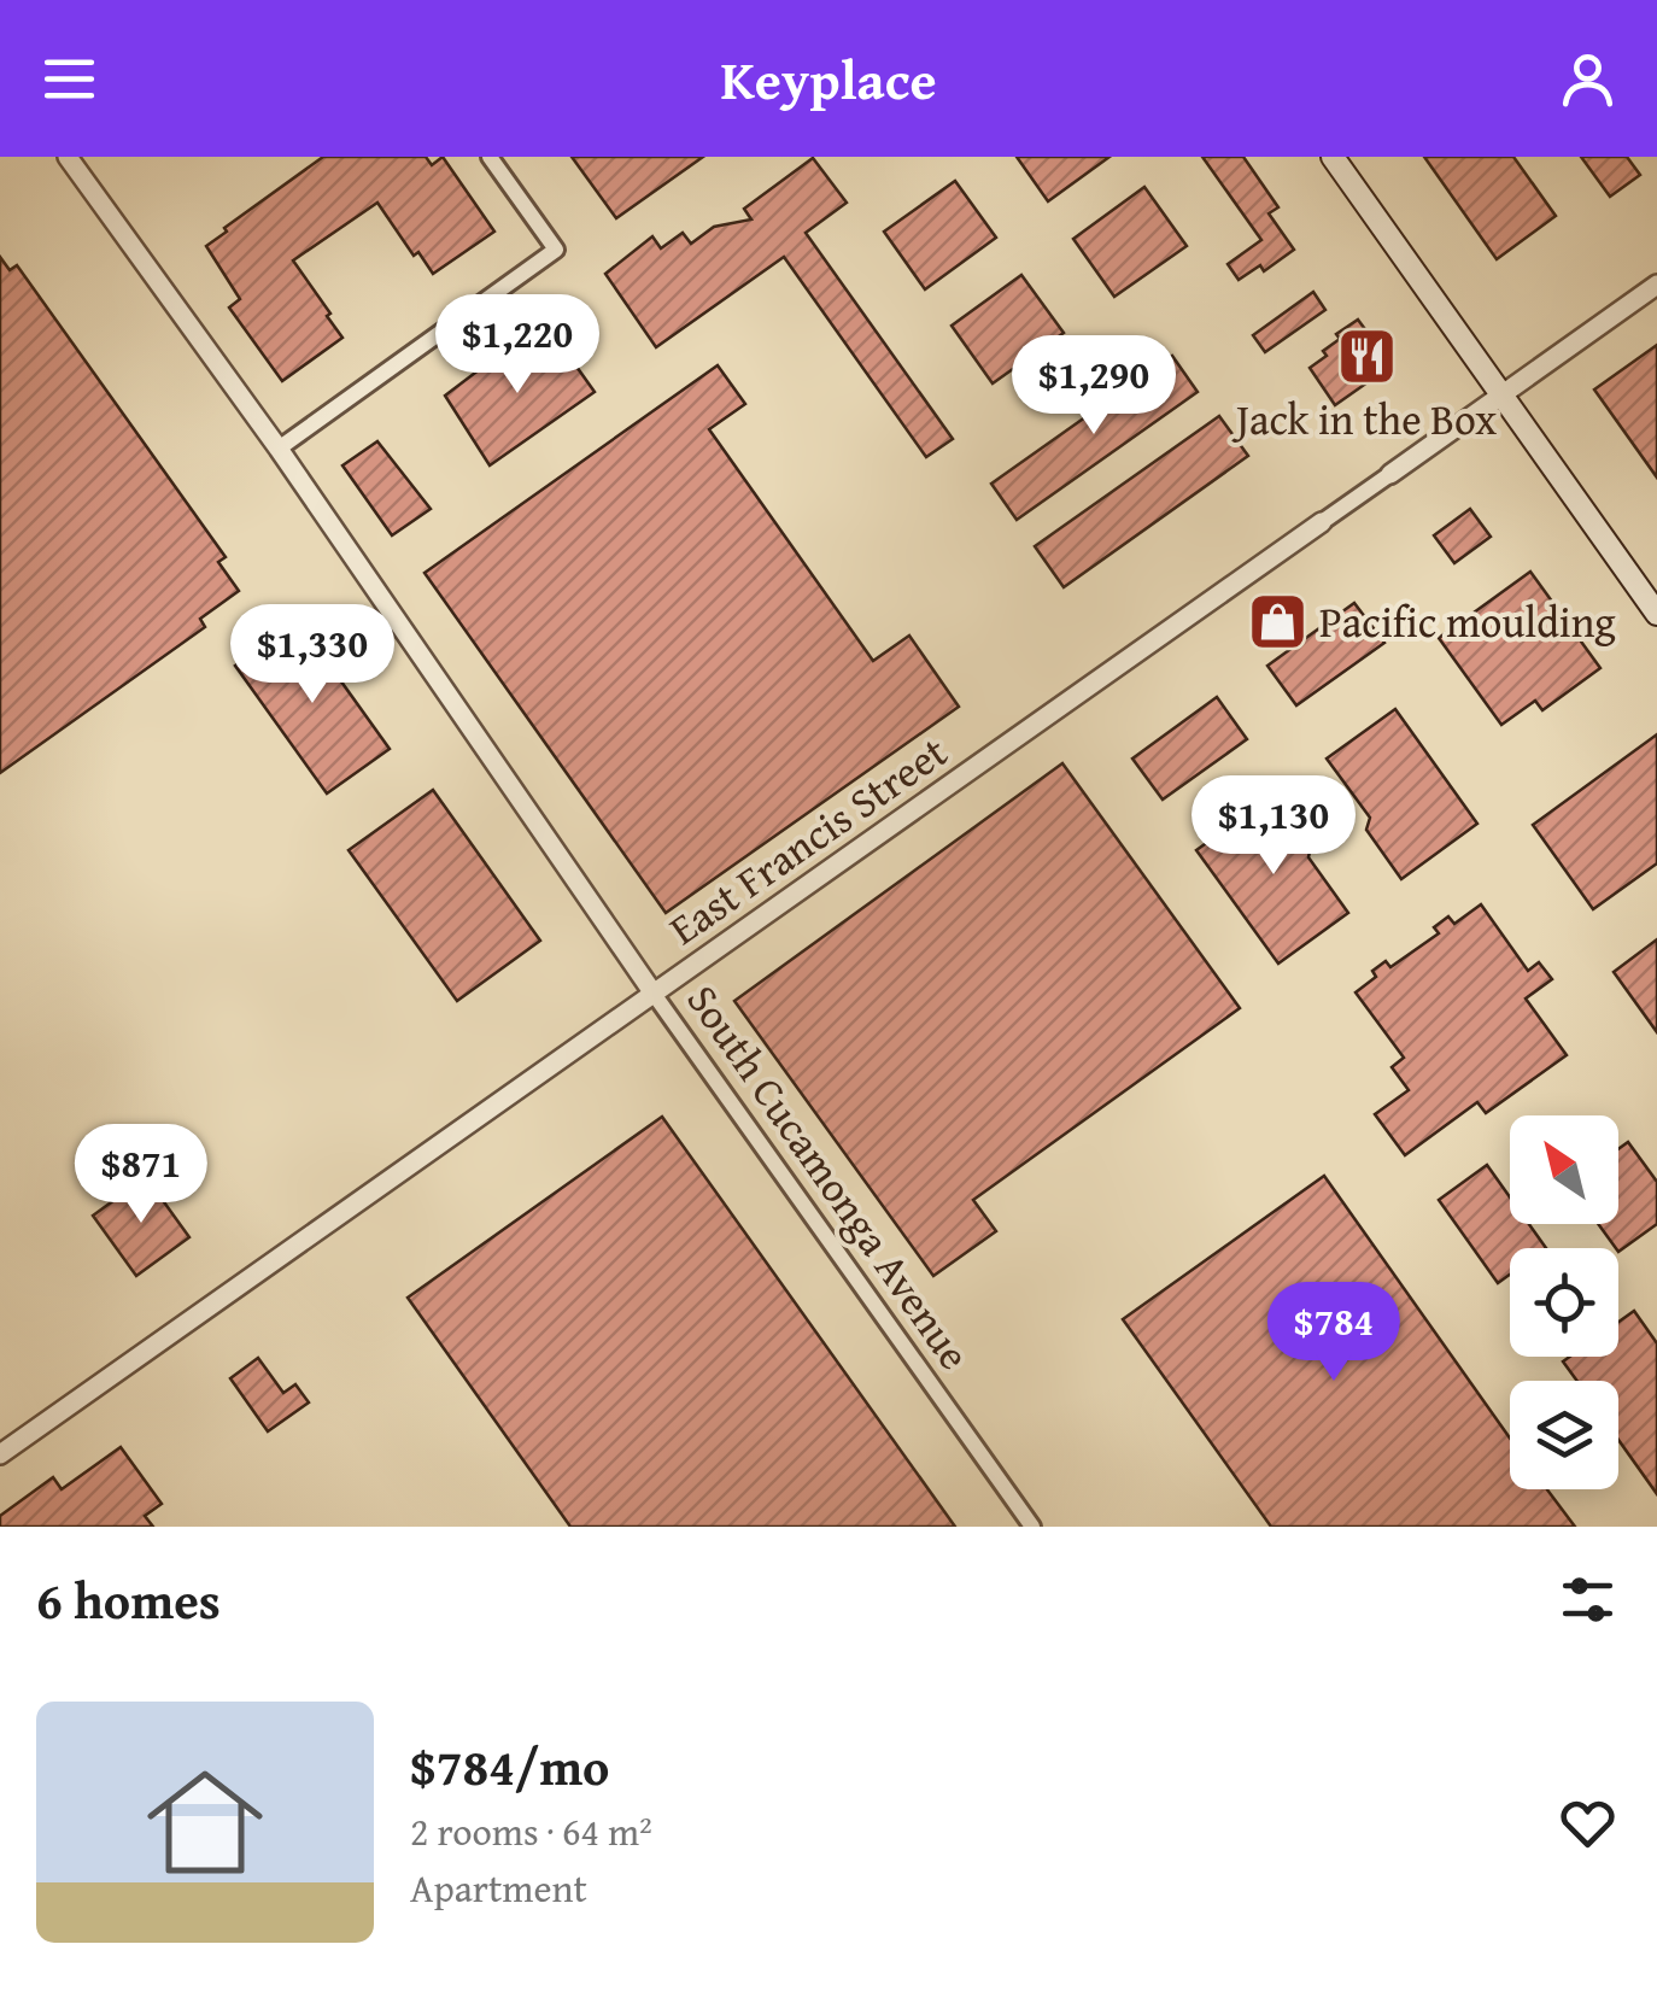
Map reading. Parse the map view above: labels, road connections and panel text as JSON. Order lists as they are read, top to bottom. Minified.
{"streets":{"street":["East Francis Street","South Cucamonga Avenue"]},"crossings":[["East Francis Street","South Cucamonga Avenue"]],"places":{"restaurant":["Jack in the Box"],"shop":["Pacific moulding"]},"north":"top left","page":{"header":"Keyplace","price":["$1,220","$1,290","$1,330","$1,130","$871","$784"],"heading":"6 homes","list":[{"name":"$784/mo","note":"2 rooms · 64 m² · Apartment"}]}}
